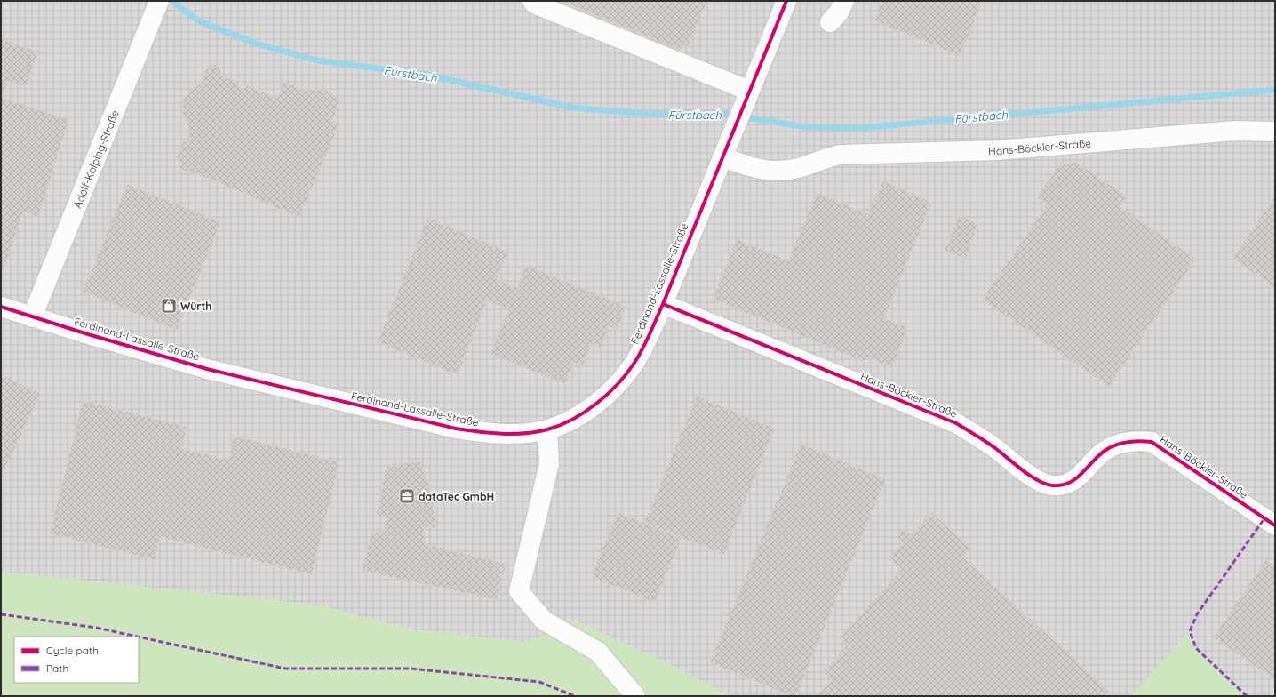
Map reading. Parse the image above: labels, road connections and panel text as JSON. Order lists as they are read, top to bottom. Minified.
{"streets":{"street":["Hans-Böckler-Straße","Adolf-Kolping-Straße","Ferdinand-Lassalle-Straße"]},"crossings":[["Hans-Böckler-Straße","Ferdinand-Lassalle-Straße"],["Adolf-Kolping-Straße","Ferdinand-Lassalle-Straße"]],"water":["Fürstbach"],"places":{"shop":["Würth"],"office":["dataTec GmbH"]},"legend":["Cycle path","Path"]}
